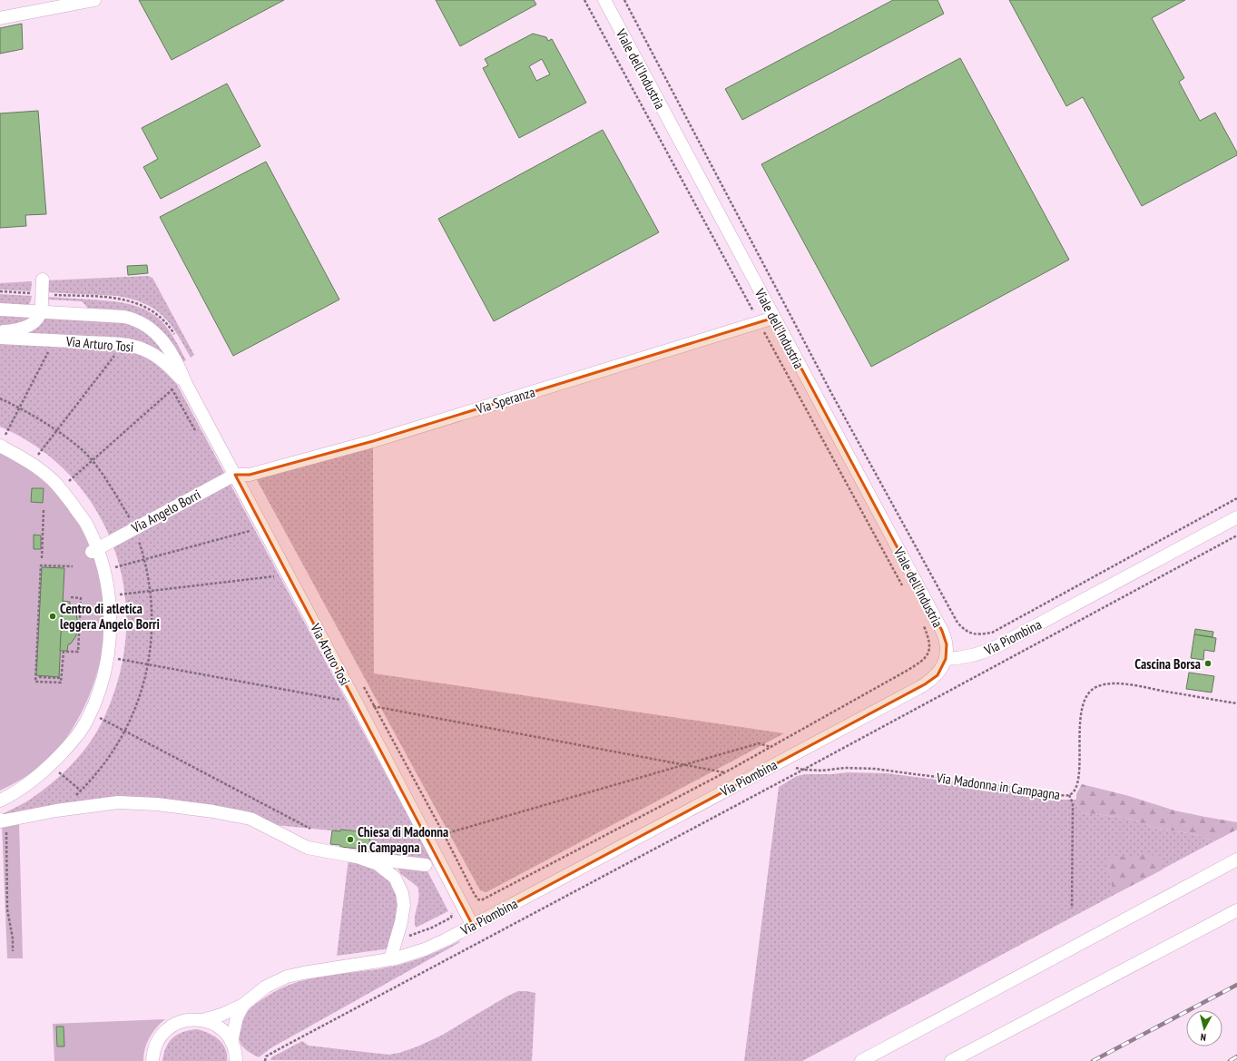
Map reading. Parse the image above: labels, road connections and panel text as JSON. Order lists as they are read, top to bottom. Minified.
{"streets":{"street":["Viale dell'Industria","Via Arturo Tosi","Via Speranza","Via Angelo Borri","Via Piombina"],"path":["Via Madonna in Campagna"]},"crossings":[["Viale dell'Industria","Via Speranza"],["Viale dell'Industria","Via Piombina"],["Via Arturo Tosi","Via Speranza"],["Via Arturo Tosi","Via Angelo Borri"],["Via Arturo Tosi","Via Piombina"],["Via Speranza","Via Angelo Borri"],["Via Piombina","Via Madonna in Campagna"]],"places":["Centro di atletica leggera Angelo Borri","Cascina Borsa","Chiesa di Madonna in Campagna"],"north":"bottom"}
